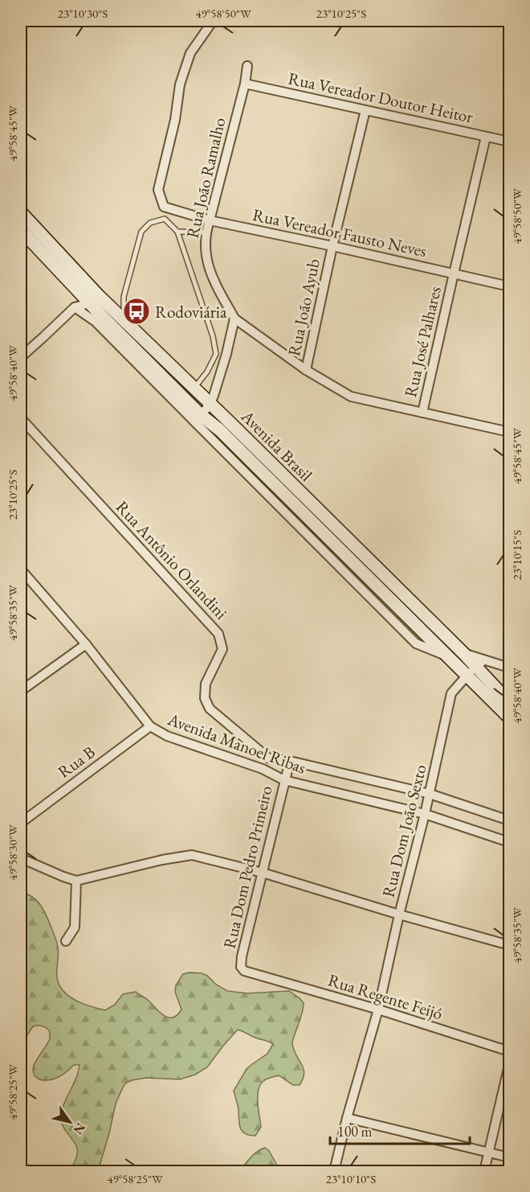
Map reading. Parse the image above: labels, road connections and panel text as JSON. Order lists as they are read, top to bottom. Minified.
{"streets":{"main road":["Avenida Brasil"],"street":["Rua Vereador Doutor Heitor","Rua João Ramalho","Rua Vereador Fausto Neves","Rua João Ayub","Rua José Palhares","Rua Antônio Orlandini","Avenida Manoel Ribas","Rua B","Rua Dom João Sexto","Rua Dom Pedro Primeiro","Rua Regente Feijó"]},"crossings":[["Rua Vereador Doutor Heitor","Rua João Ramalho"],["Rua Vereador Doutor Heitor","Rua João Ayub"],["Rua Vereador Doutor Heitor","Rua José Palhares"],["Rua João Ramalho","Rua Vereador Fausto Neves"],["Rua Vereador Fausto Neves","Rua João Ayub"],["Rua Vereador Fausto Neves","Rua José Palhares"],["Avenida Brasil","Rua Dom João Sexto"],["Avenida Manoel Ribas","Rua B"],["Avenida Manoel Ribas","Rua Dom João Sexto"],["Avenida Manoel Ribas","Rua Dom Pedro Primeiro"],["Rua Dom João Sexto","Rua Regente Feijó"],["Rua Dom Pedro Primeiro","Rua Regente Feijó"]],"places":{"bus stop":["Rodoviária"]},"scale_bar":"100 m","north":"bottom right","coordinates":["23°10'30\"S","49°58'50\"W","23°10'25\"S","49°58'45\"W","49°58'40\"W","23°10'15\"S","49°58'35\"W","49°58'30\"W","49°58'25\"W","23°10'10\"S"]}
